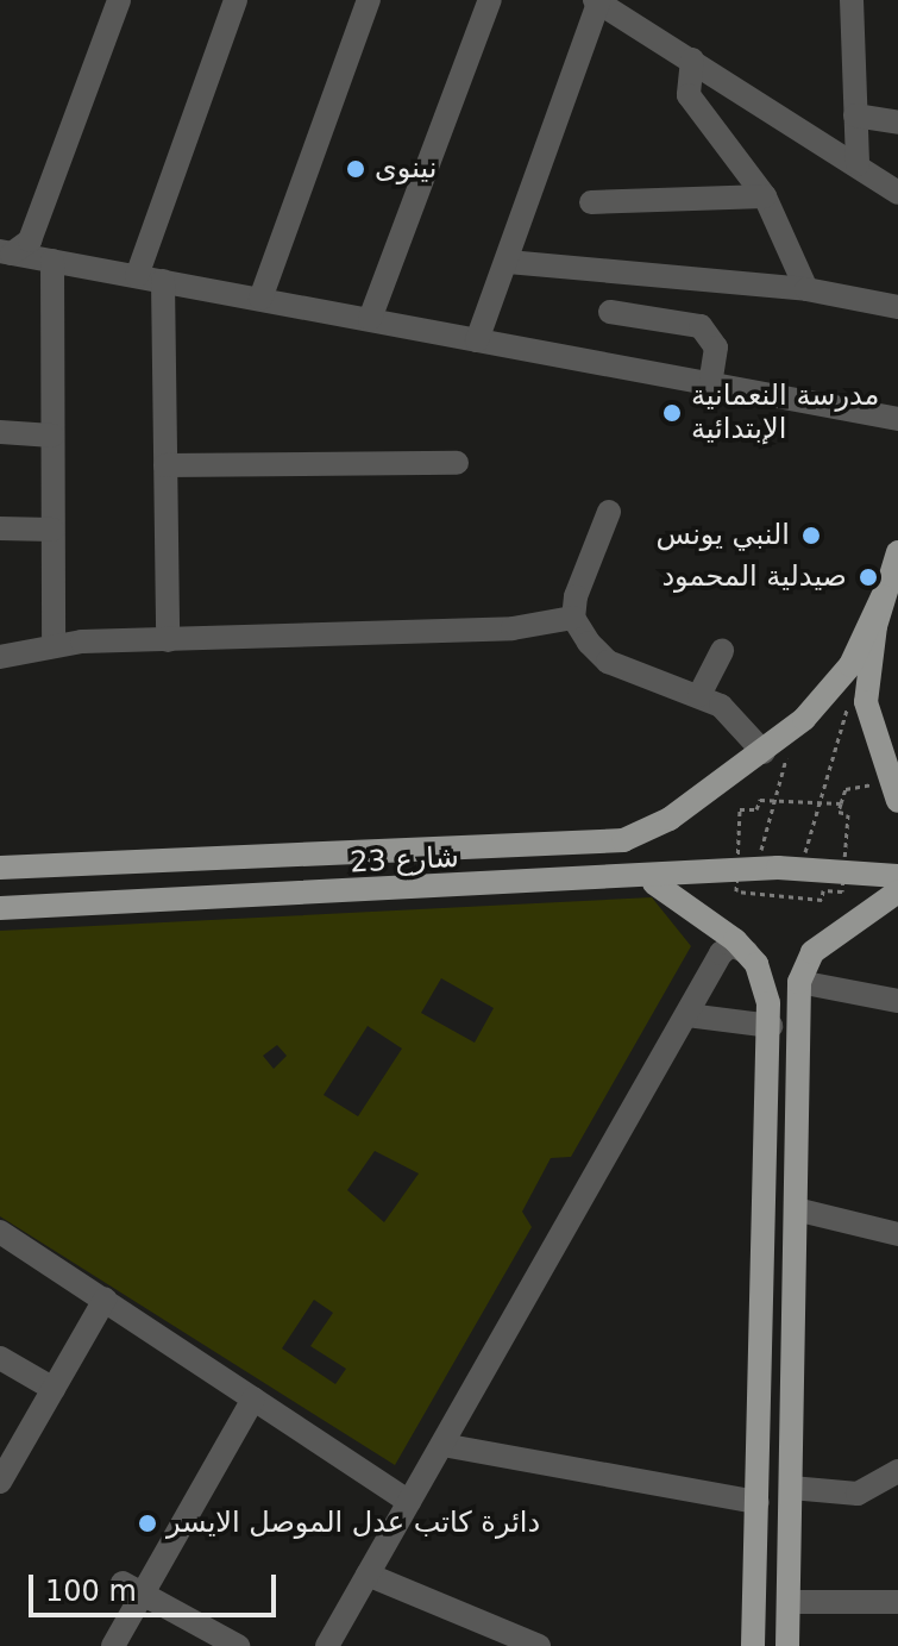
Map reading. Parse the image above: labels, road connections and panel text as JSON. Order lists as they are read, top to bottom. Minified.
{"streets":{"main road":["شارع 23"]},"places":["نينوى","مدرسة النعمانية الإبتدائية","النبي يونس","صيدلية المحمود","دائرة كاتب عدل الموصل الايسر"],"scale_bar":"100 m"}
